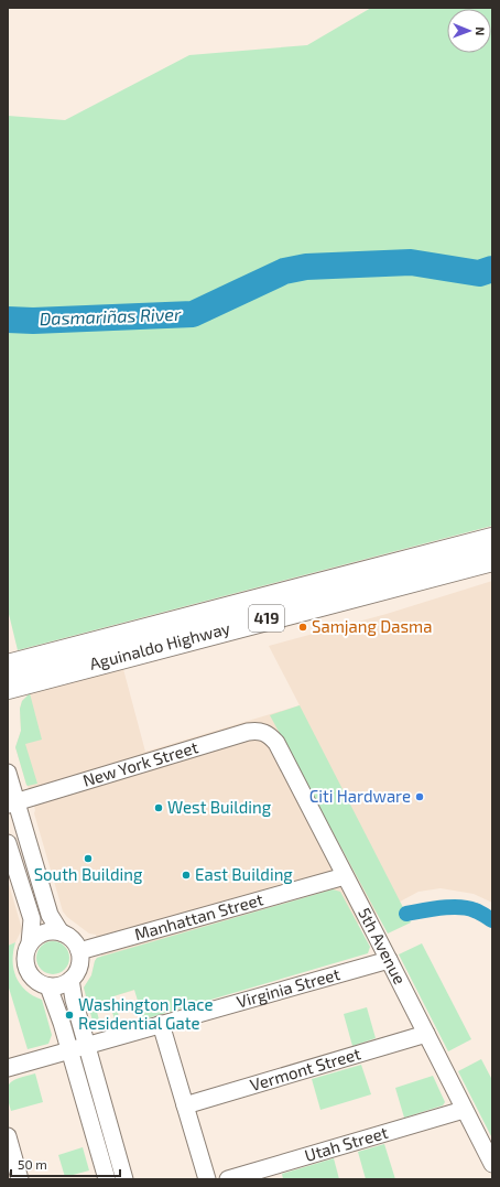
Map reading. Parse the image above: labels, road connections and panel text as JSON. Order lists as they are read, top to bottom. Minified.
{"streets":{"main road":["419","Aguinaldo Highway"],"street":["New York Street","Manhattan Street","5th Avenue","Virginia Street","Vermont Street","Utah Street"]},"crossings":[["New York Street","5th Avenue"],["Manhattan Street","5th Avenue"],["5th Avenue","Virginia Street"],["5th Avenue","Vermont Street"],["5th Avenue","Utah Street"]],"water":["Dasmariñas River"],"places":["Samjang Dasma","Citi Hardware","West Building","South Building","East Building","Washington Place Residential Gate"],"scale_bar":"50 m","north":"right"}
